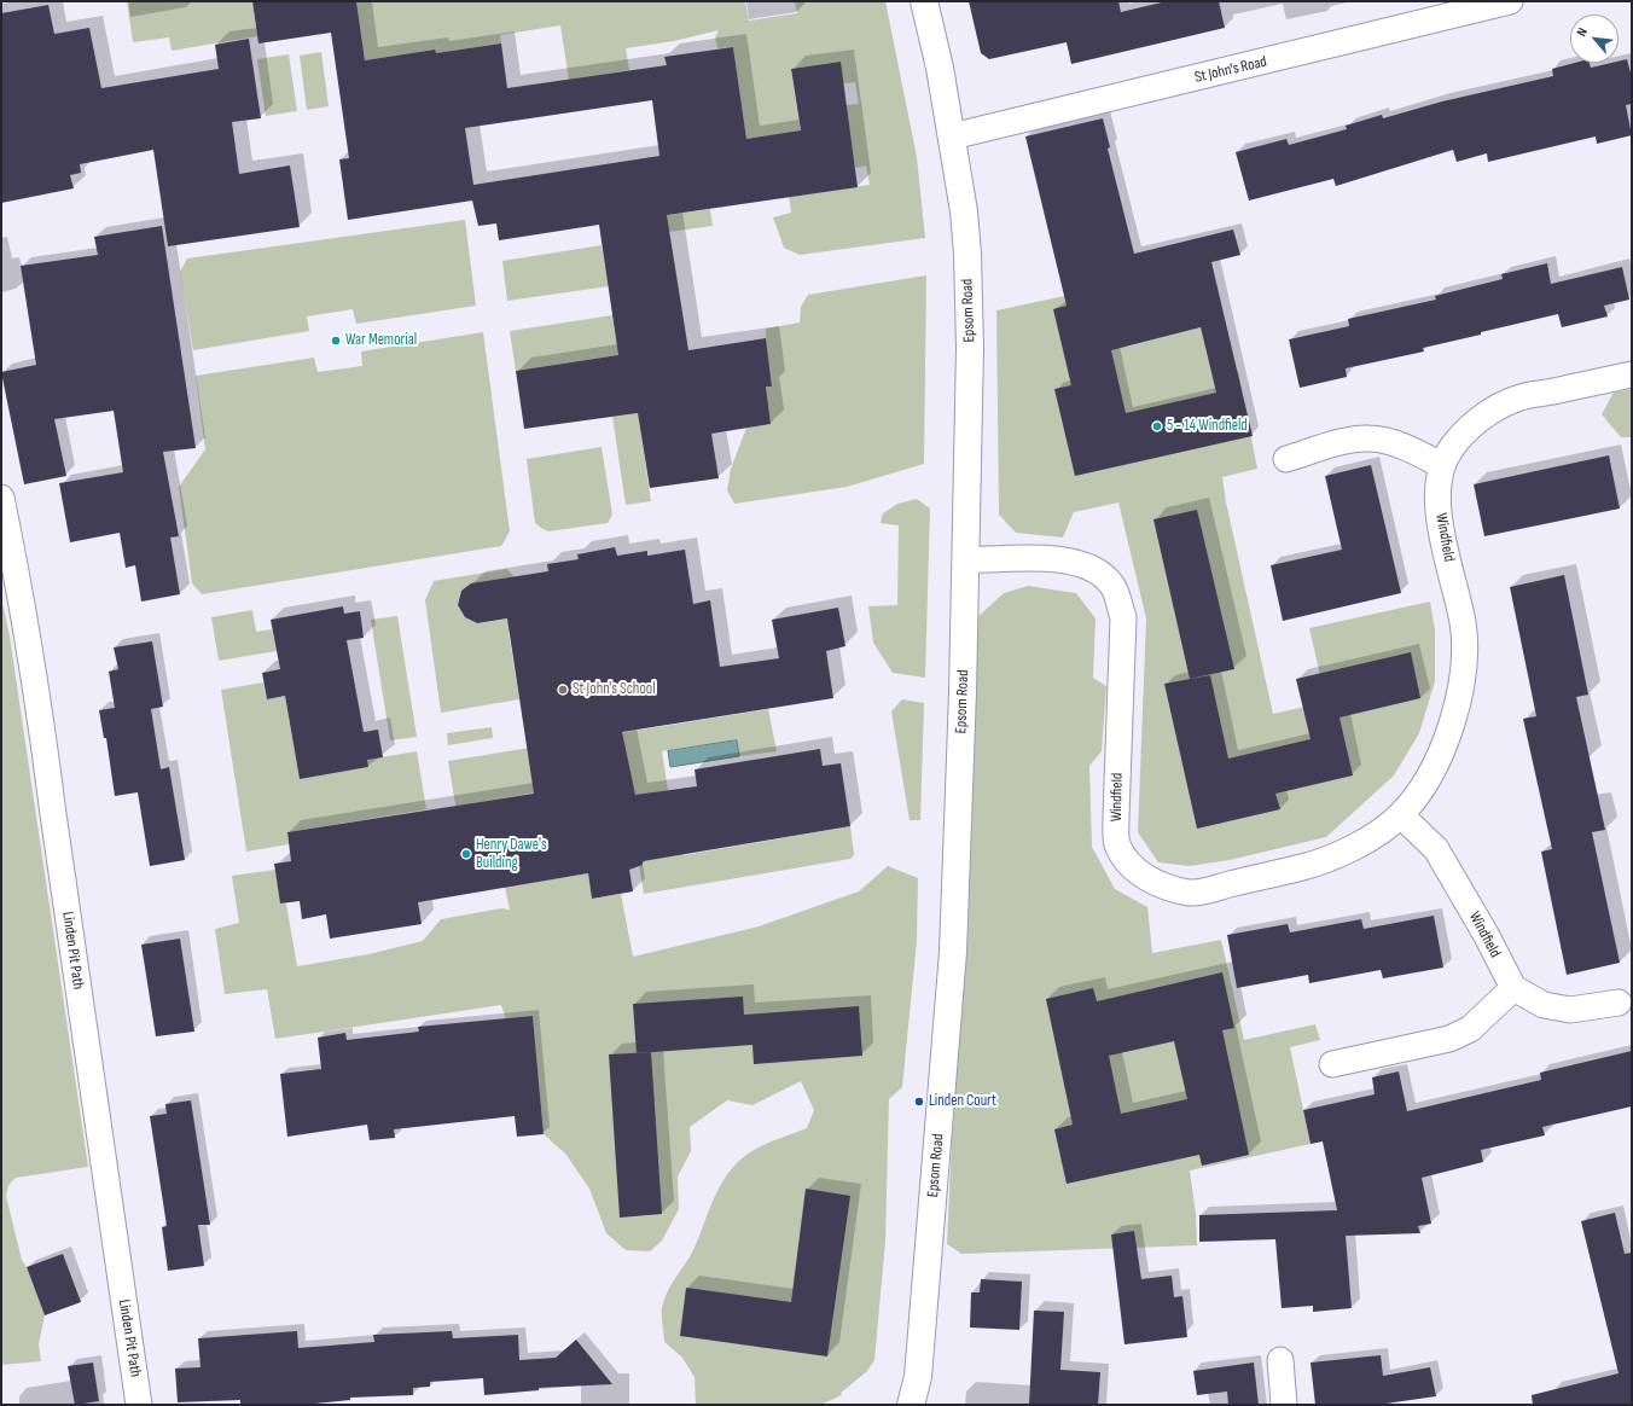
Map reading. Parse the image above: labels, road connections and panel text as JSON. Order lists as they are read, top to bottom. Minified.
{"streets":{"main road":["Epsom Road"],"street":["St John's Road","Windfield","Linden Pit Path"]},"crossings":[["St John's Road","Epsom Road"],["Epsom Road","Windfield"]],"places":["War Memorial","5 - 14 Windfield","St John's School","Henry Dawe's Building","Linden Court"],"north":"top left"}
